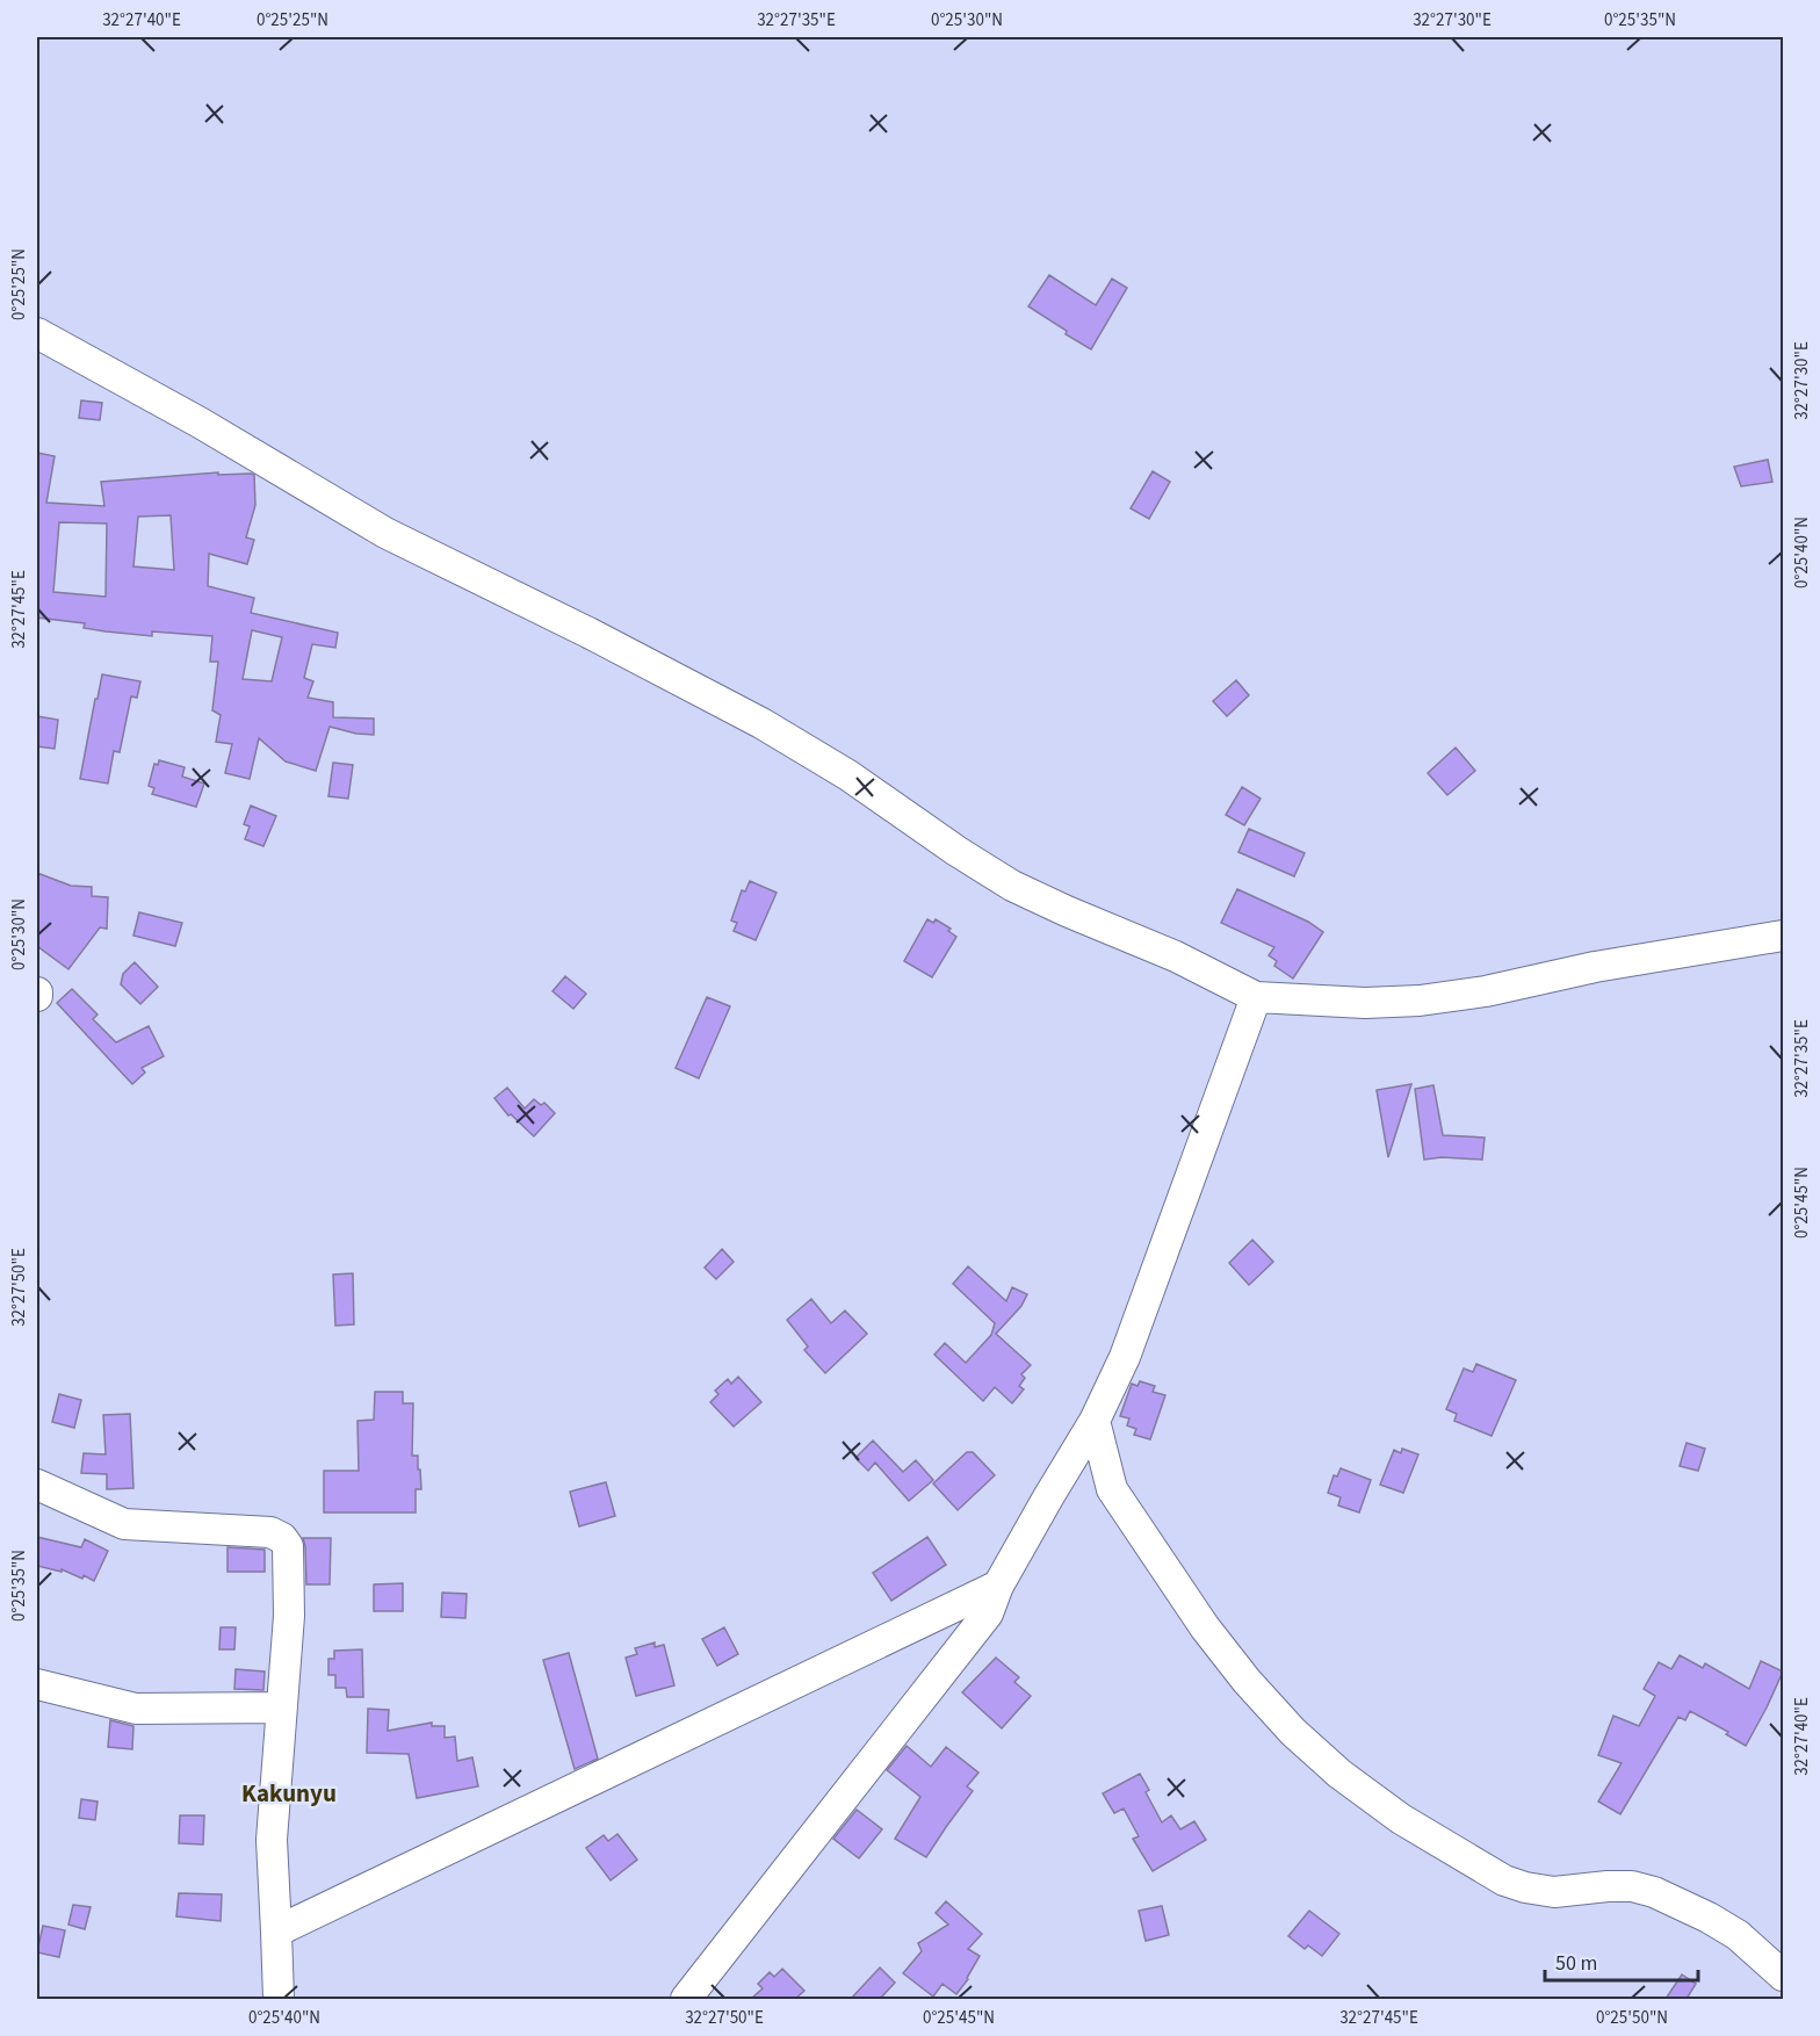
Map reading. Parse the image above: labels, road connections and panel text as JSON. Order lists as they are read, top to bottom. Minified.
{"districts":["Kakunyu"],"scale_bar":"50 m","coordinates":["32°27'40\"E","0°25'25\"N","32°27'35\"E","0°25'30\"N","32°27'30\"E","0°25'35\"N","0°25'40\"N","32°27'45\"E","0°25'45\"N","32°27'50\"E","0°25'50\"N"]}
